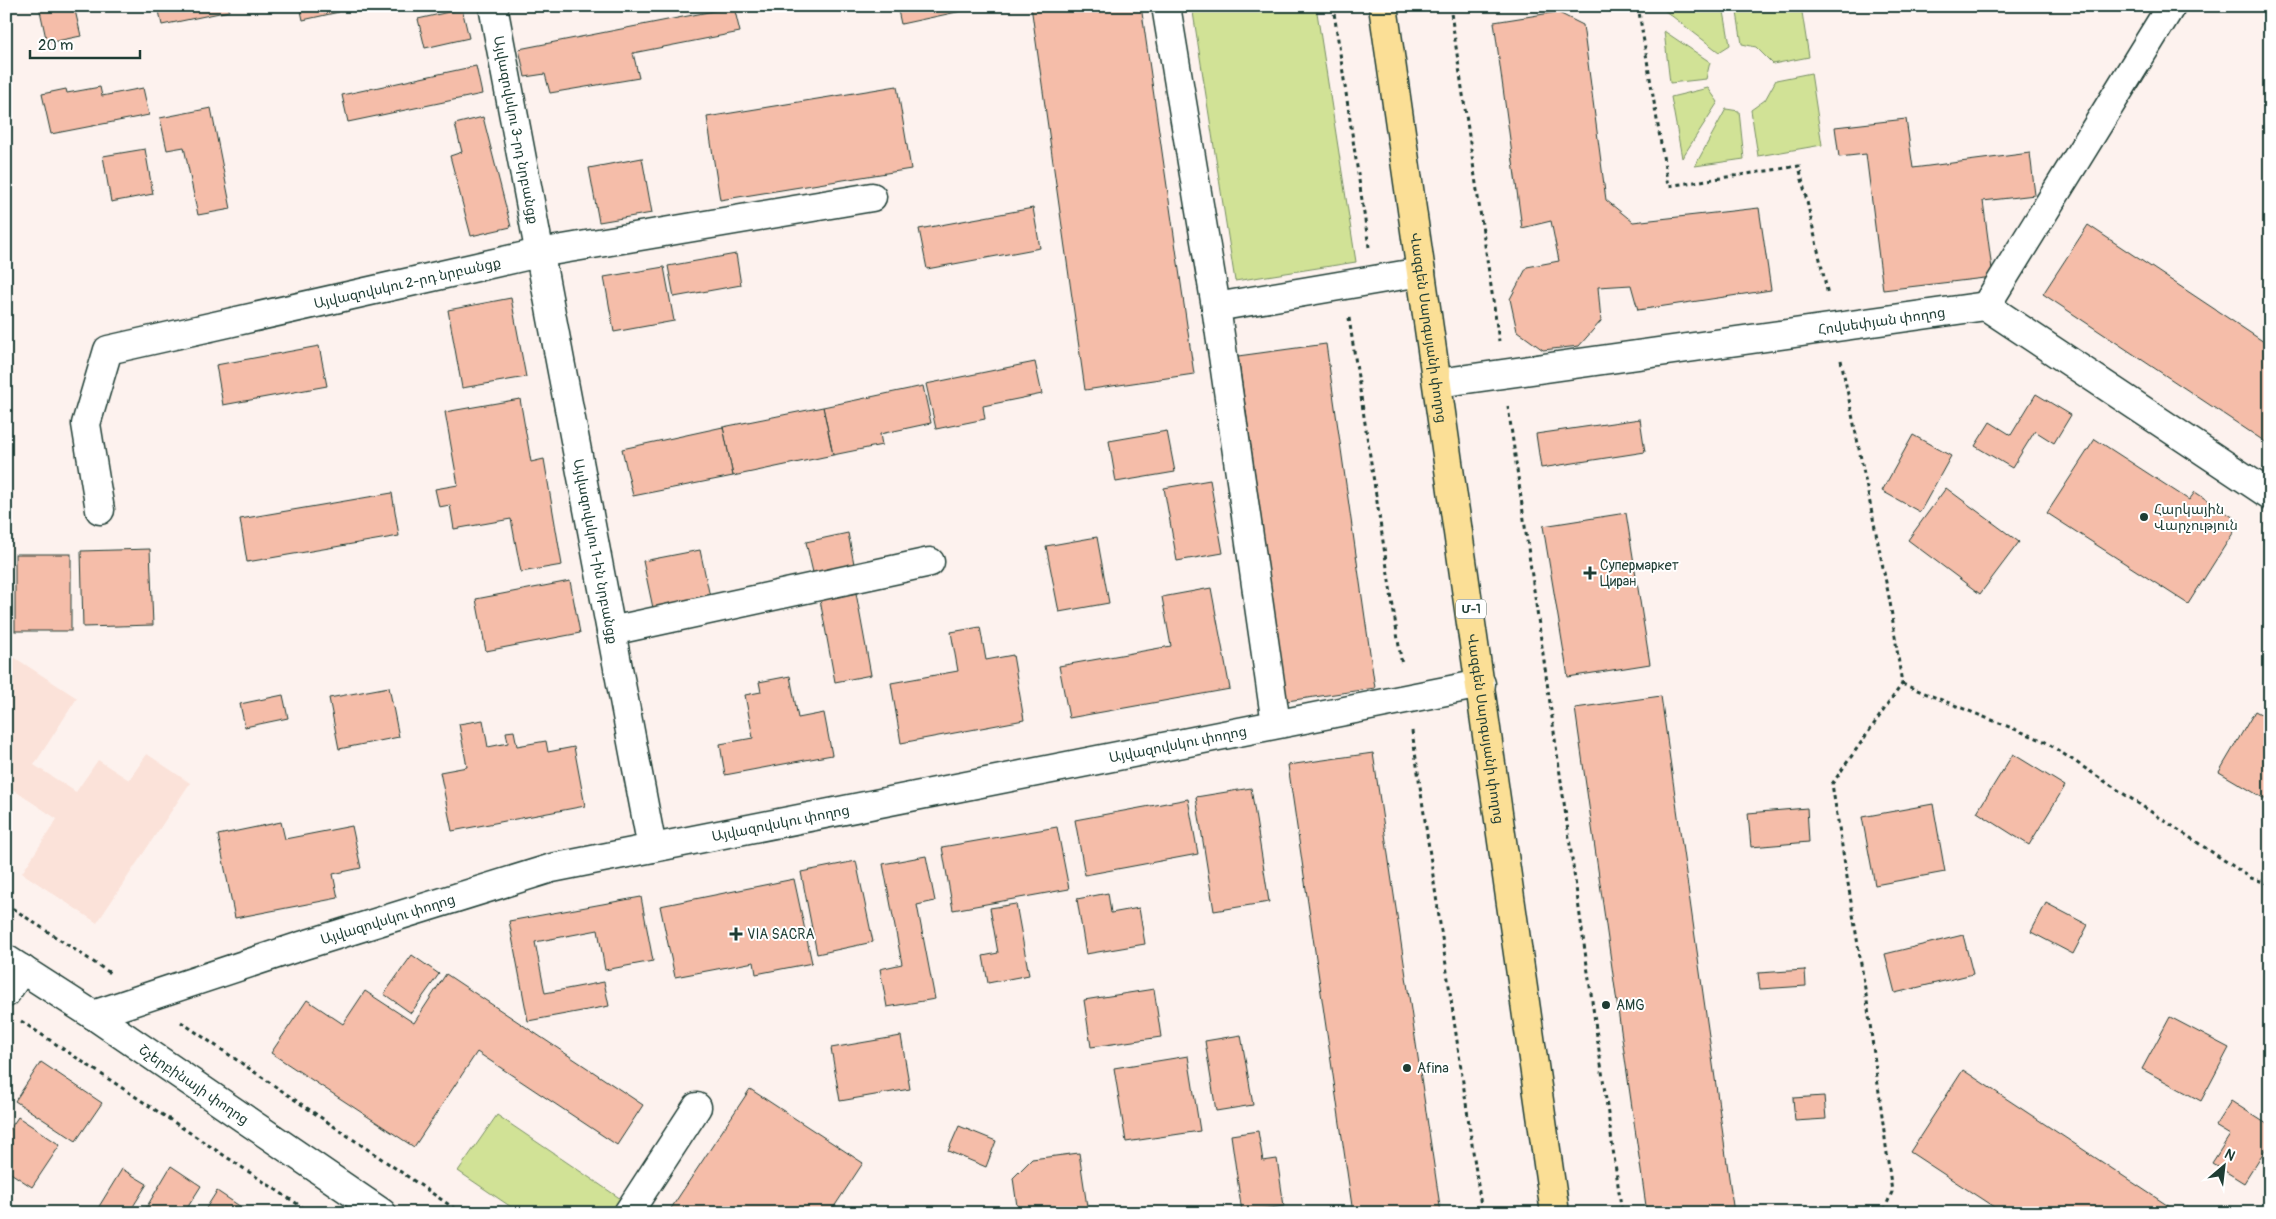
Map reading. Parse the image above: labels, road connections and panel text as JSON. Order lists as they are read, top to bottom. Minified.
{"streets":{"highway":["Վազգեն Սարգսյանի փողոց","Մ-1"],"street":["Այվազովսկու 3-րդ նրբանցք","Այվազովսկու 2-րդ նրբանցք","Հովսեփյան փողոց","Այվազովսկու 1-ին նրբանցք","Այվազովսկու փողոց","Շչերբինայի փողոց"]},"crossings":[["Այվազովսկու 3-րդ նրբանցք","Այվազովսկու 2-րդ նրբանցք"],["Այվազովսկու 3-րդ նրբանցք","Այվազովսկու 1-ին նրբանցք"],["Այվազովսկու 2-րդ նրբանցք","Այվազովսկու 1-ին նրբանցք"],["Հովսեփյան փողոց","Վազգեն Սարգսյանի փողոց"],["Վազգեն Սարգսյանի փողոց","Այվազովսկու փողոց"],["Այվազովսկու 1-ին նրբանցք","Այվազովսկու փողոց"],["Այվազովսկու փողոց","Շչերբինայի փողոց"]],"places":{"other":["Հարկային Վարչություն","AMG","Afina"],"health":["Супермаркет Циран","VIA SACRA"]},"scale_bar":"20 m","north":"top right"}
